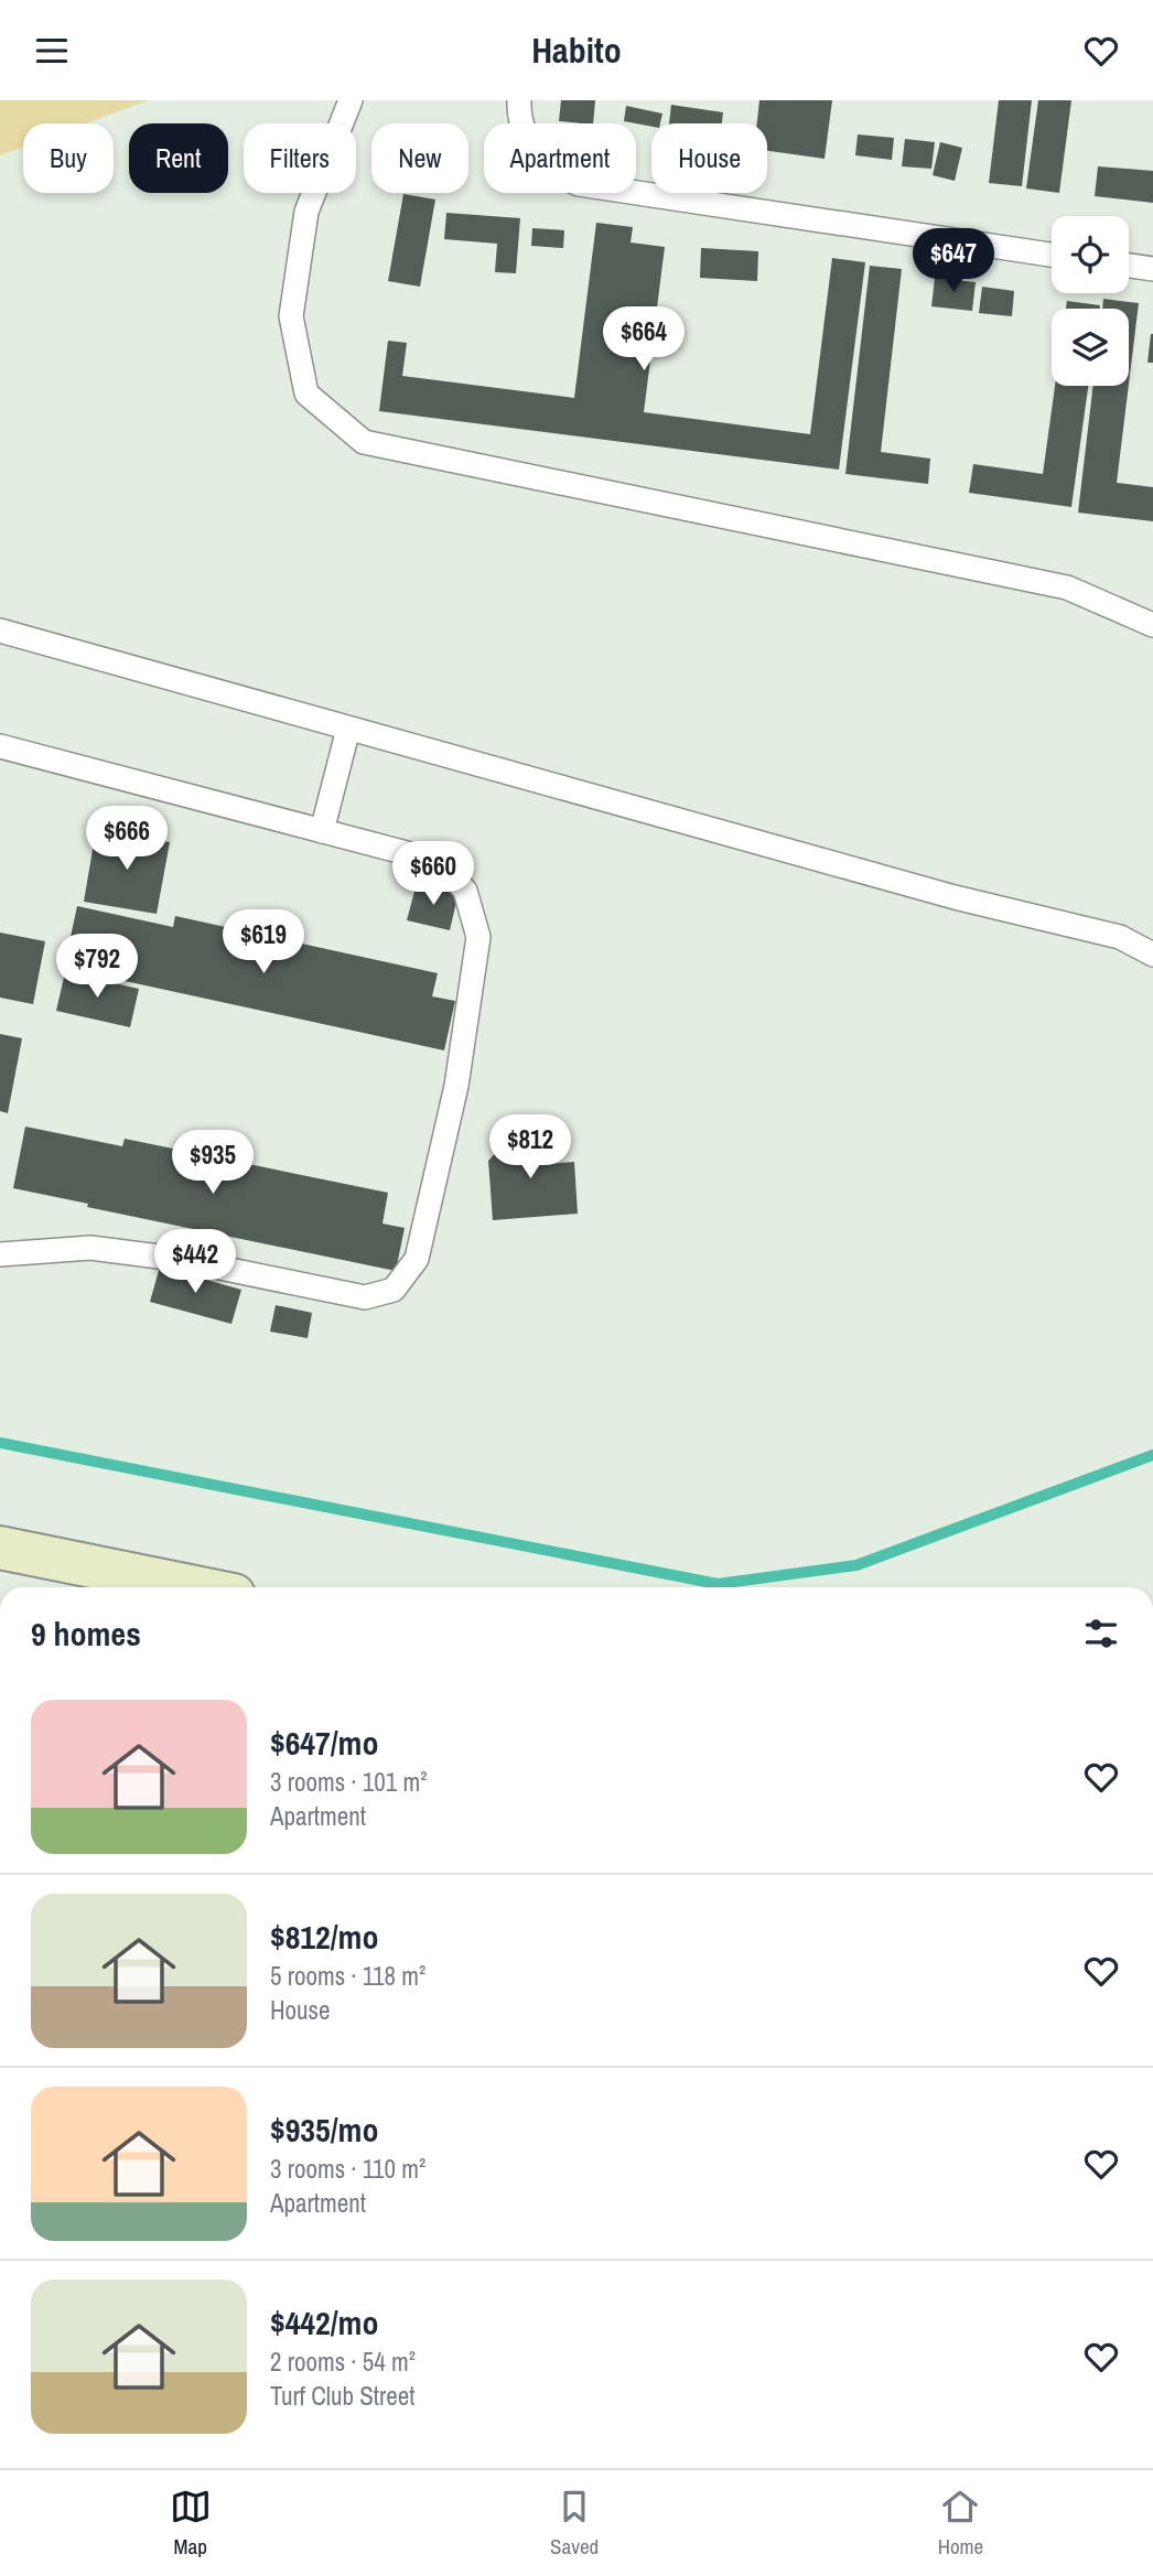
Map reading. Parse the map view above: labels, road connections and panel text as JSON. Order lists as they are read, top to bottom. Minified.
{"page":{"header":"Habito","chip":["Buy","Rent","Filters","New","Apartment","House"],"price":["$647","$664","$666","$660","$619","$792","$812","$935","$442"],"heading":"9 homes","list":[{"name":"$647/mo","note":"3 rooms · 101 m² · Apartment"},{"name":"$812/mo","note":"5 rooms · 118 m² · House"},{"name":"$935/mo","note":"3 rooms · 110 m² · Apartment"},{"name":"$442/mo","note":"2 rooms · 54 m² · Turf Club Street"}],"tabs":["Map","Saved","Home"]}}
